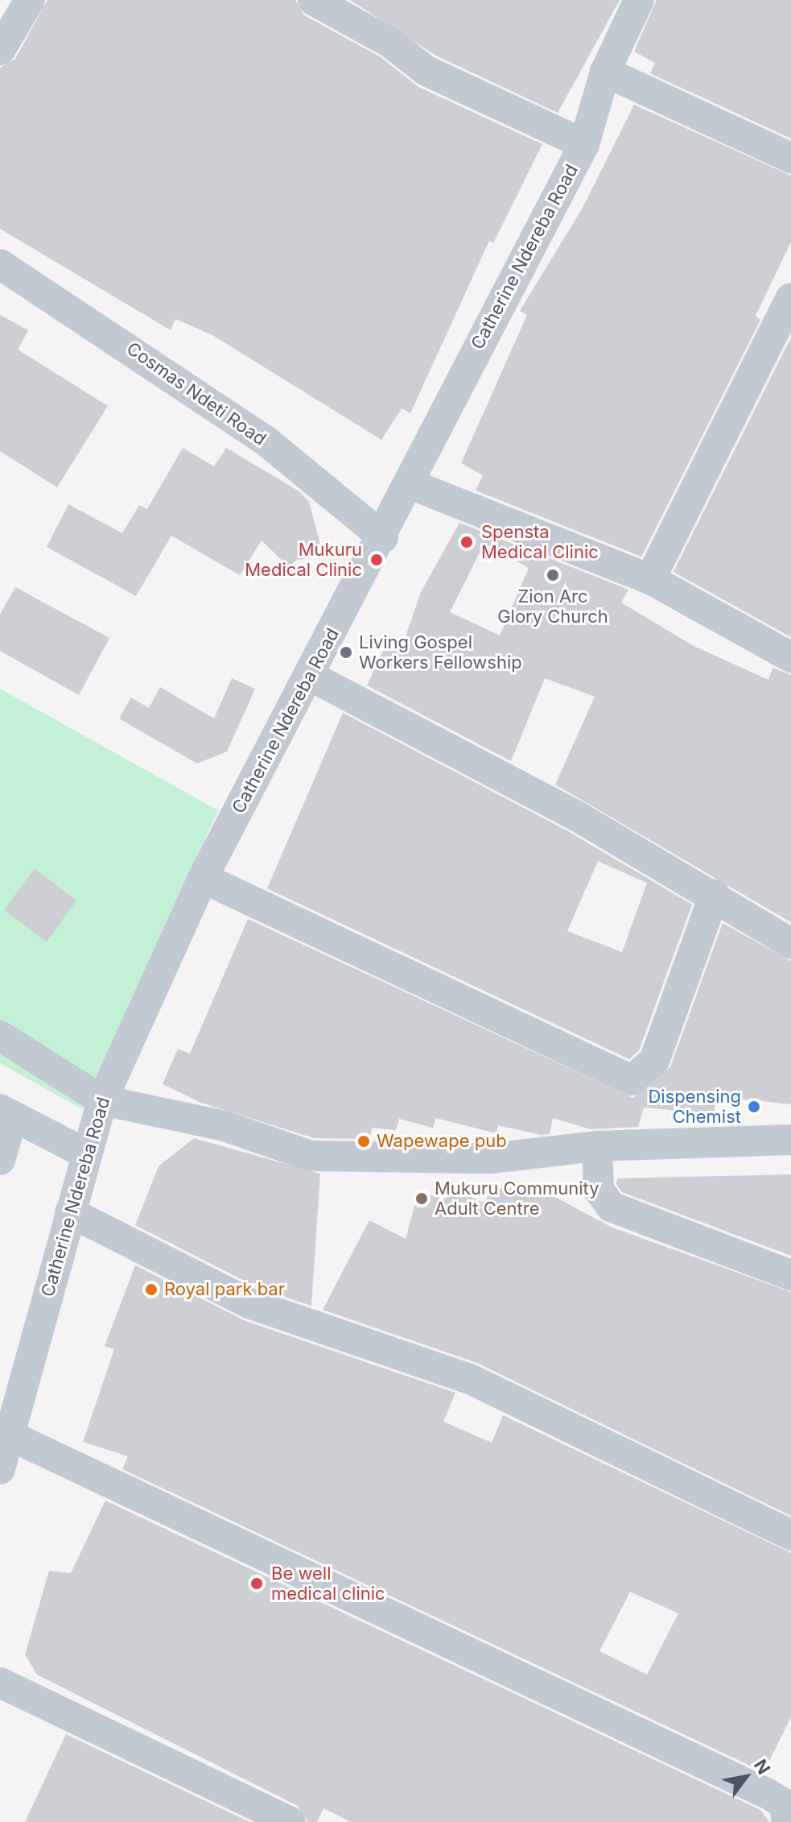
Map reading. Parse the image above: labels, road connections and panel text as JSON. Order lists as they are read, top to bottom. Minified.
{"streets":{"street":["Catherine Ndereba Road","Cosmas Ndeti Road"]},"crossings":[["Catherine Ndereba Road","Cosmas Ndeti Road"]],"places":["Spensta Medical Clinic","Mukuru Medical Clinic","Zion Arc Glory Church","Living Gospel Workers Fellowship","Dispensing Chemist","Wapewape pub","Mukuru Community Adult Centre","Royal park bar","Be well medical clinic"],"north":"top right"}
